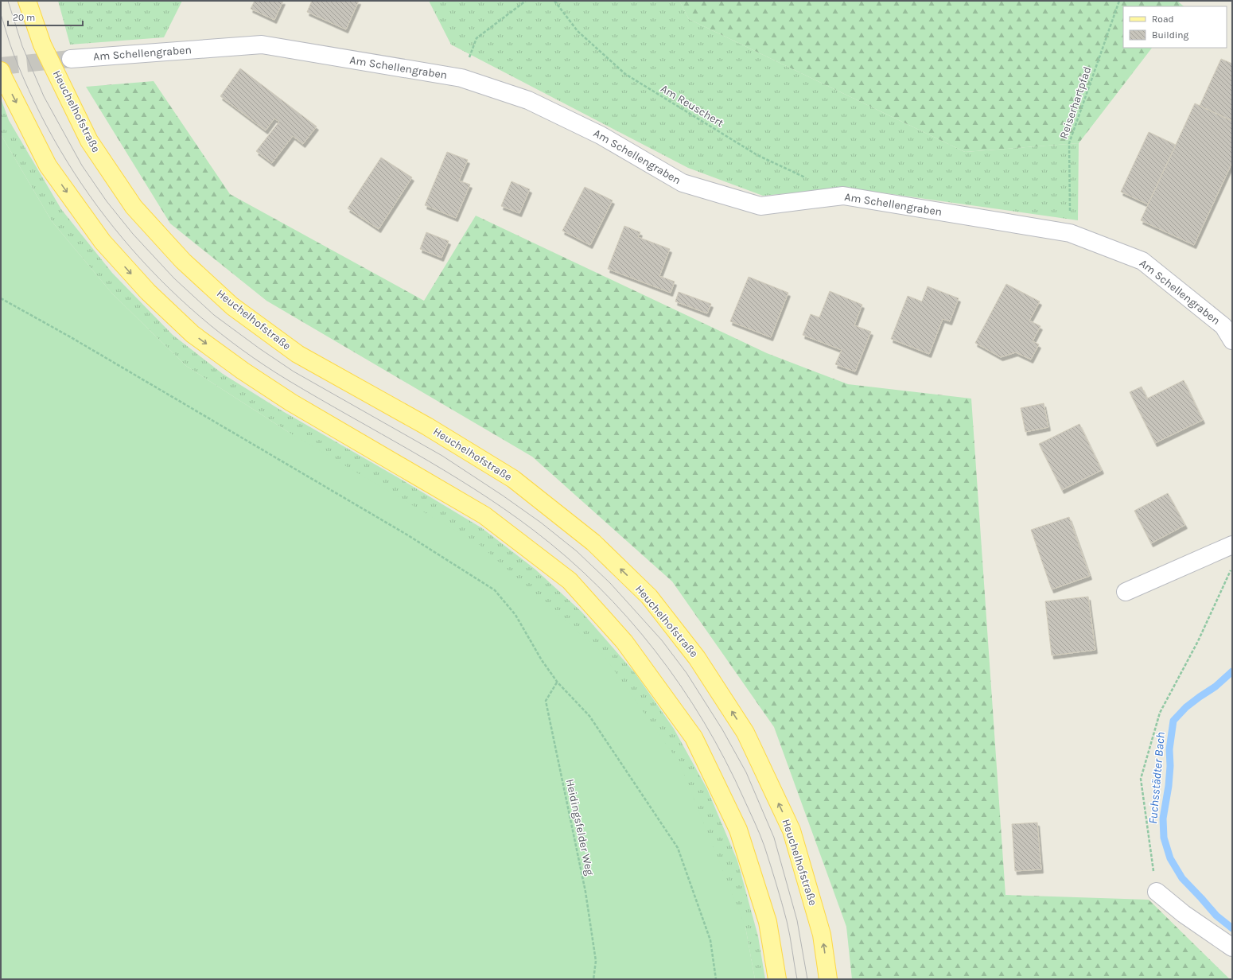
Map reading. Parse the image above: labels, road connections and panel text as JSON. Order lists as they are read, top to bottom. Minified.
{"streets":{"main road":["Heuchelhofstraße"],"street":["Am Schellengraben"],"path":["Reiserhartpfad","Am Reuschert","Heidingsfelder Weg"]},"crossings":[["Am Schellengraben","Reiserhartpfad"]],"water":["Fuchsstädter Bach"],"legend":["Road","Building"],"scale_bar":"20 m"}
